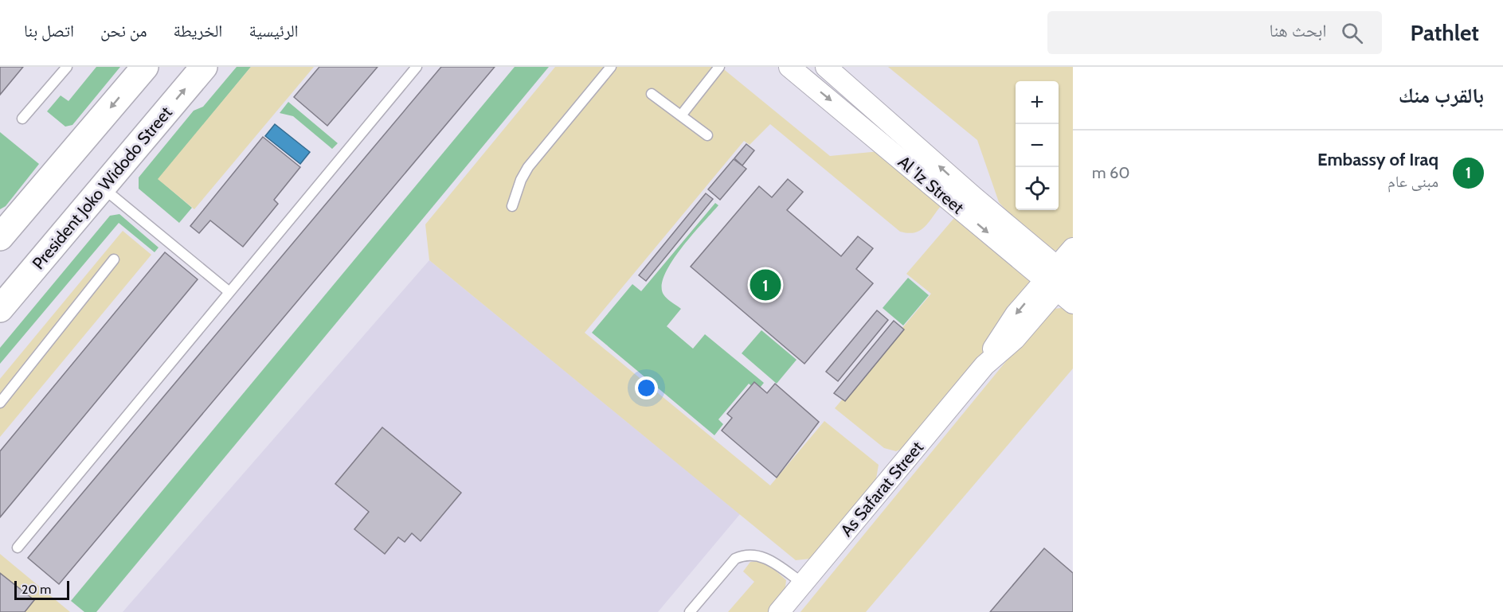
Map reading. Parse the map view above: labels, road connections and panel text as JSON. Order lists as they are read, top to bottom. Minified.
{"streets":{"street":["Al 'Iz Street","President Joko Widodo Street","As Safarat Street"]},"crossings":[["Al 'Iz Street","As Safarat Street"]],"scale_bar":"20 m","page":{"header":"Pathlet","search":"ابحث هنا","nav":["الرئيسية","الخريطة","من نحن","اتصل بنا"],"heading":"بالقرب منك","map_buttons":["+","−"],"list":[{"mark":"1","name":"Embassy of Iraq","note":"مبنى عام","value":"60 m"}],"pins":"1","scale":"20 m"}}
